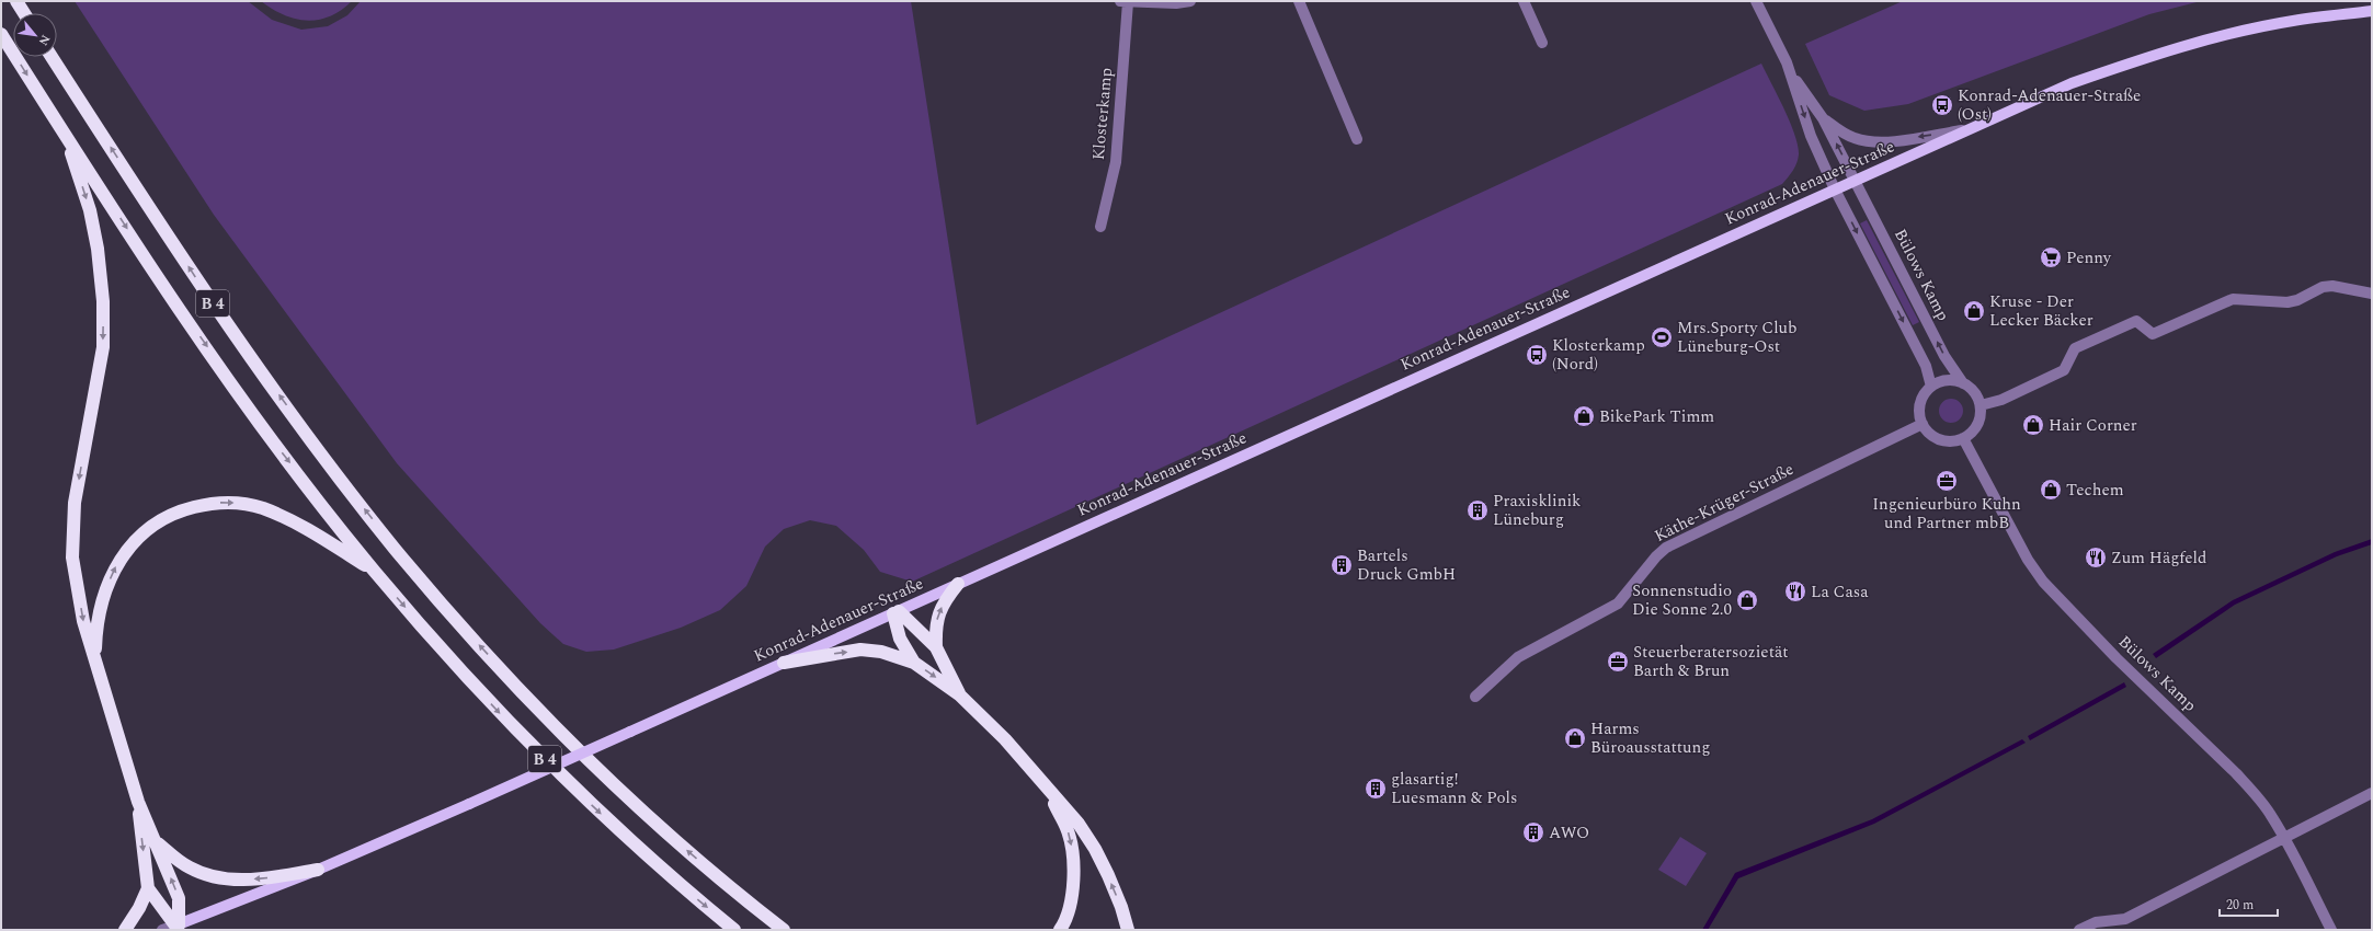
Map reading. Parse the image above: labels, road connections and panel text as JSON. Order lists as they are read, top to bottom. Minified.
{"streets":{"highway":["B 4"],"main road":["Konrad-Adenauer-Straße"],"street":["Klosterkamp","Bülows Kamp","Käthe-Krüger-Straße"]},"crossings":[["Konrad-Adenauer-Straße","Bülows Kamp"],["Bülows Kamp","Käthe-Krüger-Straße"]],"places":{"bus stop":["Konrad-Adenauer-Straße (Ost)","Klosterkamp (Nord)"],"supermarket":["Penny"],"shop":["Kruse - Der Lecker Bäcker","BikePark Timm","Hair Corner","Techem","Sonnenstudio Die Sonne 2.0","Harms Büroausstattung"],"sports":["Mrs.Sporty Club Lüneburg-Ost"],"office":["Ingenieurbüro Kuhn und Partner mbB","Steuerberatersozietät Barth & Brun"],"building":["Praxisklinik Lüneburg","Bartels Druck GmbH","glasartig! Luesmann & Pols","AWO"],"restaurant":["Zum Hägfeld","La Casa"]},"scale_bar":"20 m","north":"bottom right"}
